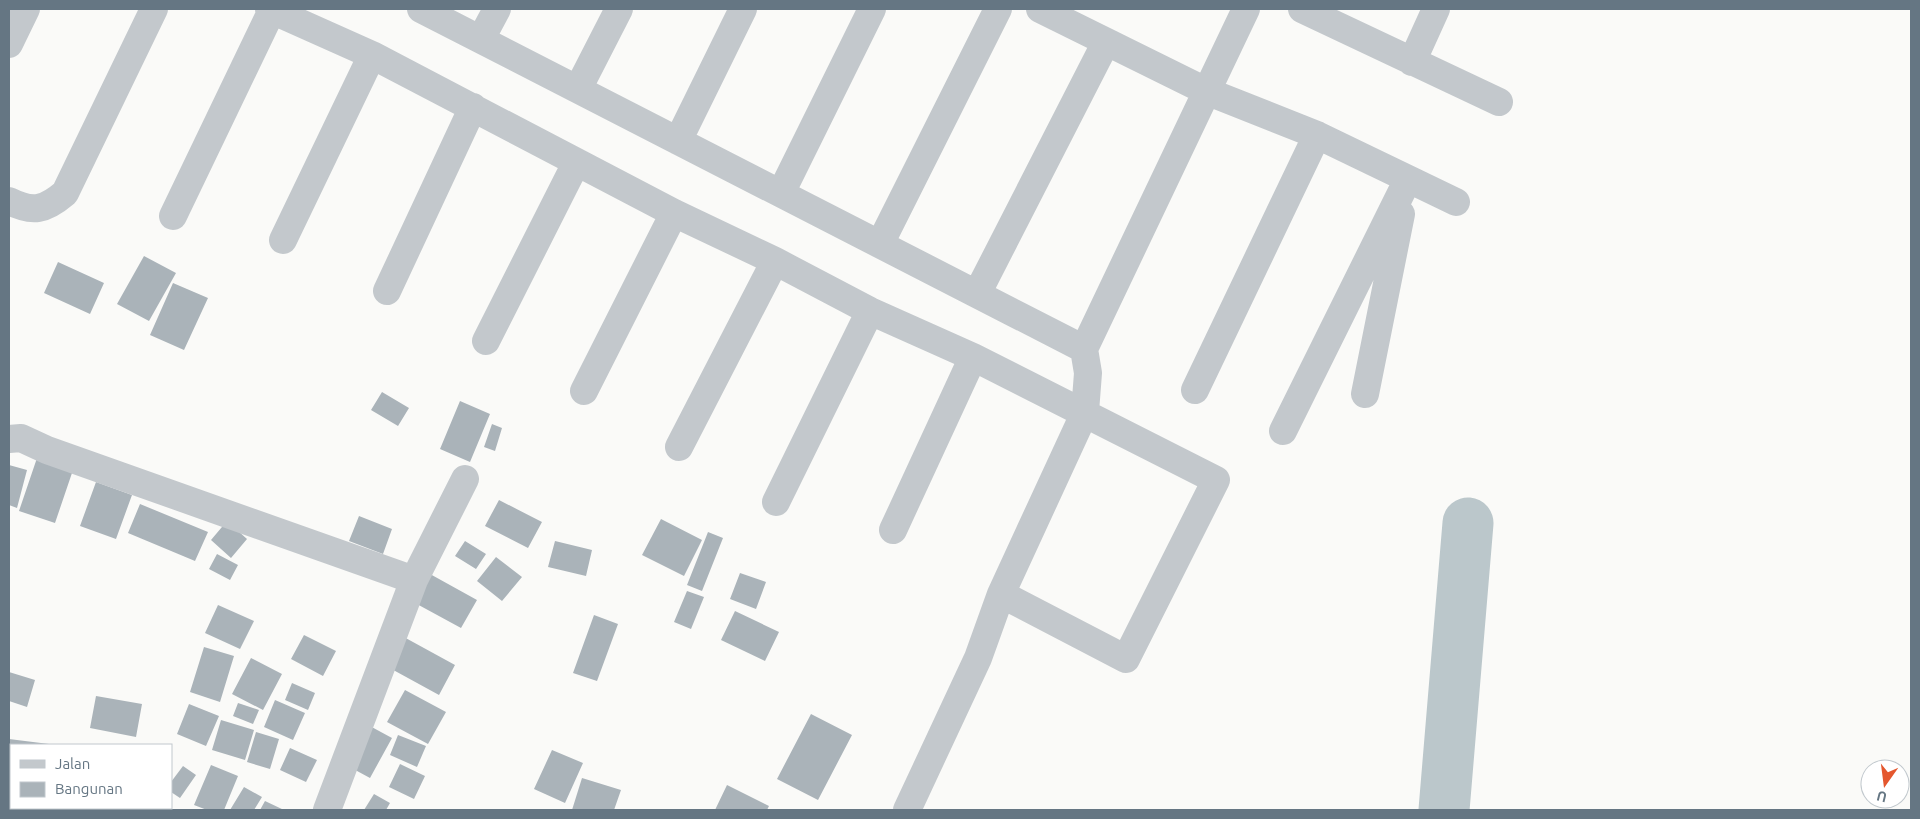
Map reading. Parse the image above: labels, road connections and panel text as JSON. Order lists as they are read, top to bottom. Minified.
{"legend":["Jalan","Bangunan"],"north":"bottom"}
